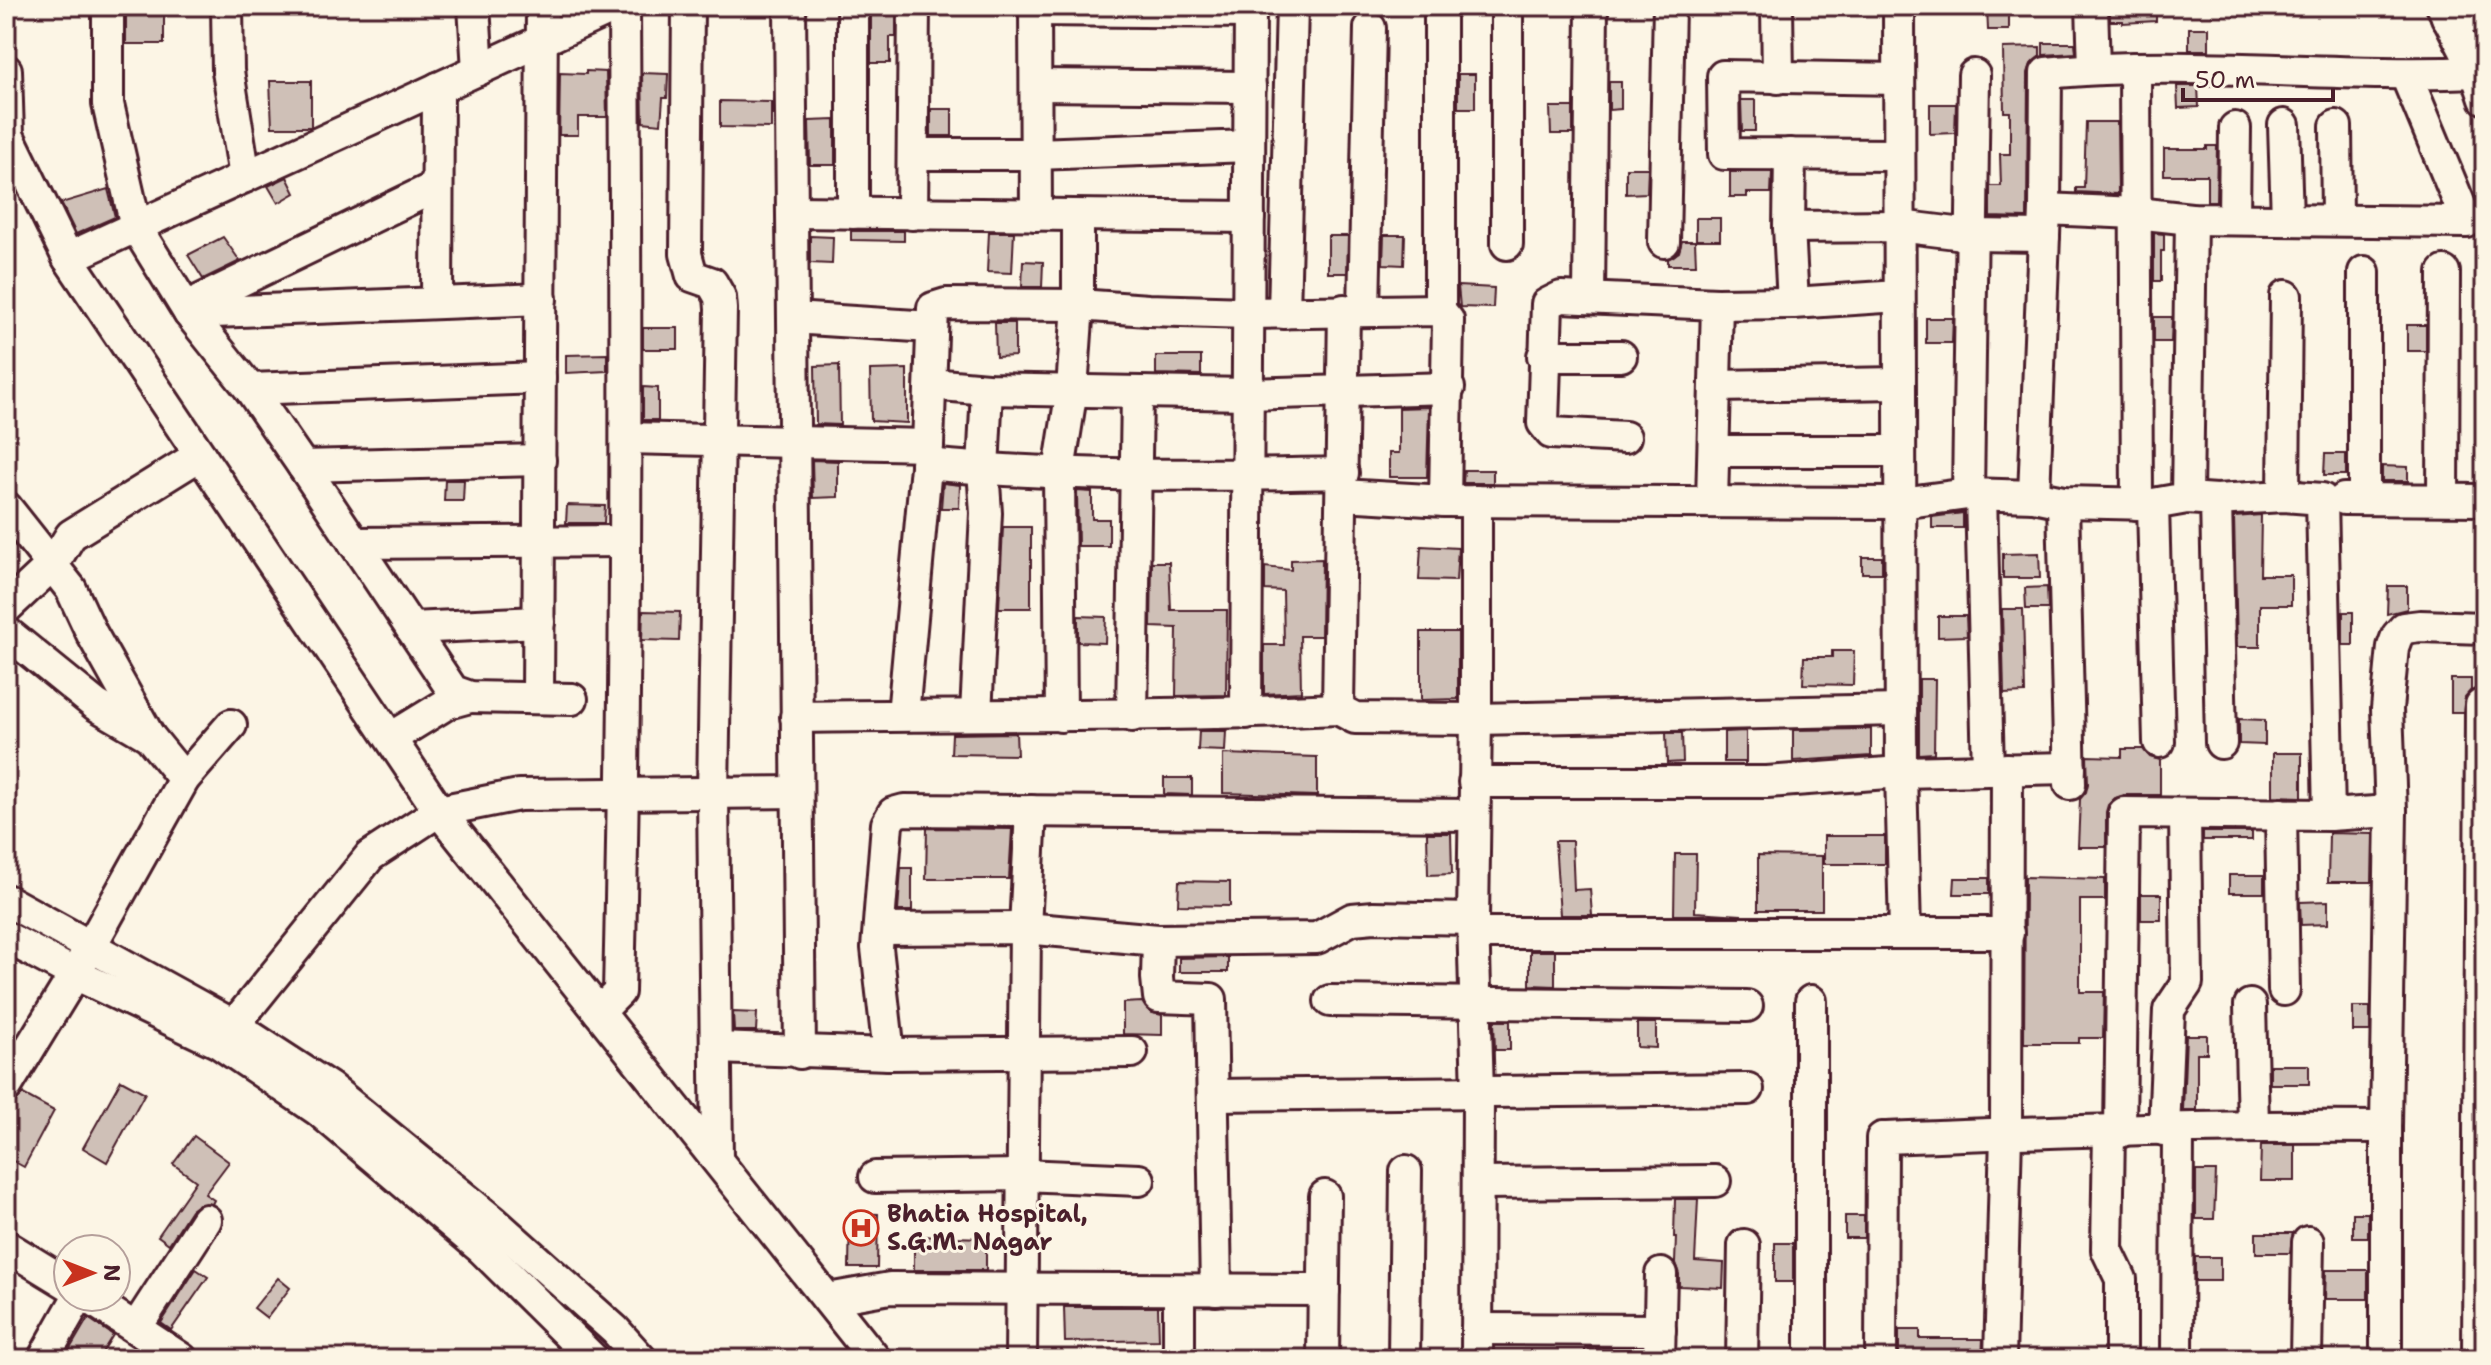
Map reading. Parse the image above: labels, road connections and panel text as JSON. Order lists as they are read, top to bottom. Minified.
{"places":{"hospital":["Bhatia Hospital, S.G.M. Nagar"]},"scale_bar":"50 m","north":"right"}
